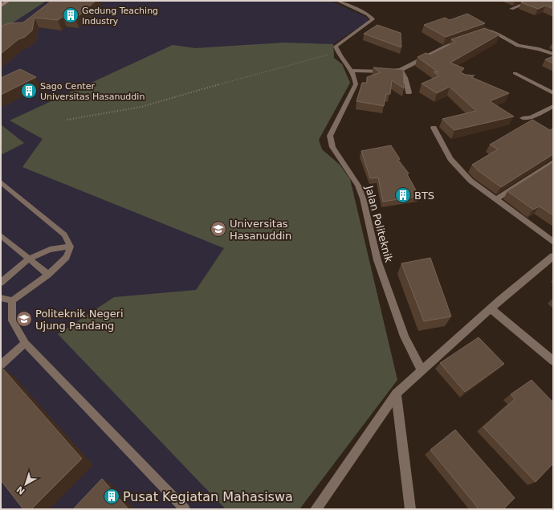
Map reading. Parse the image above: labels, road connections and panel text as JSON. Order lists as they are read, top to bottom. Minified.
{"streets":{"street":["Jalan Politeknik"]},"places":{"building":["Gedung Teaching Industry","Sago Center Universitas Hasanuddin","BTS","Pusat Kegiatan Mahasiswa"],"school or university":["Universitas Hasanuddin","Politeknik Negeri Ujung Pandang"]},"north":"bottom left"}
